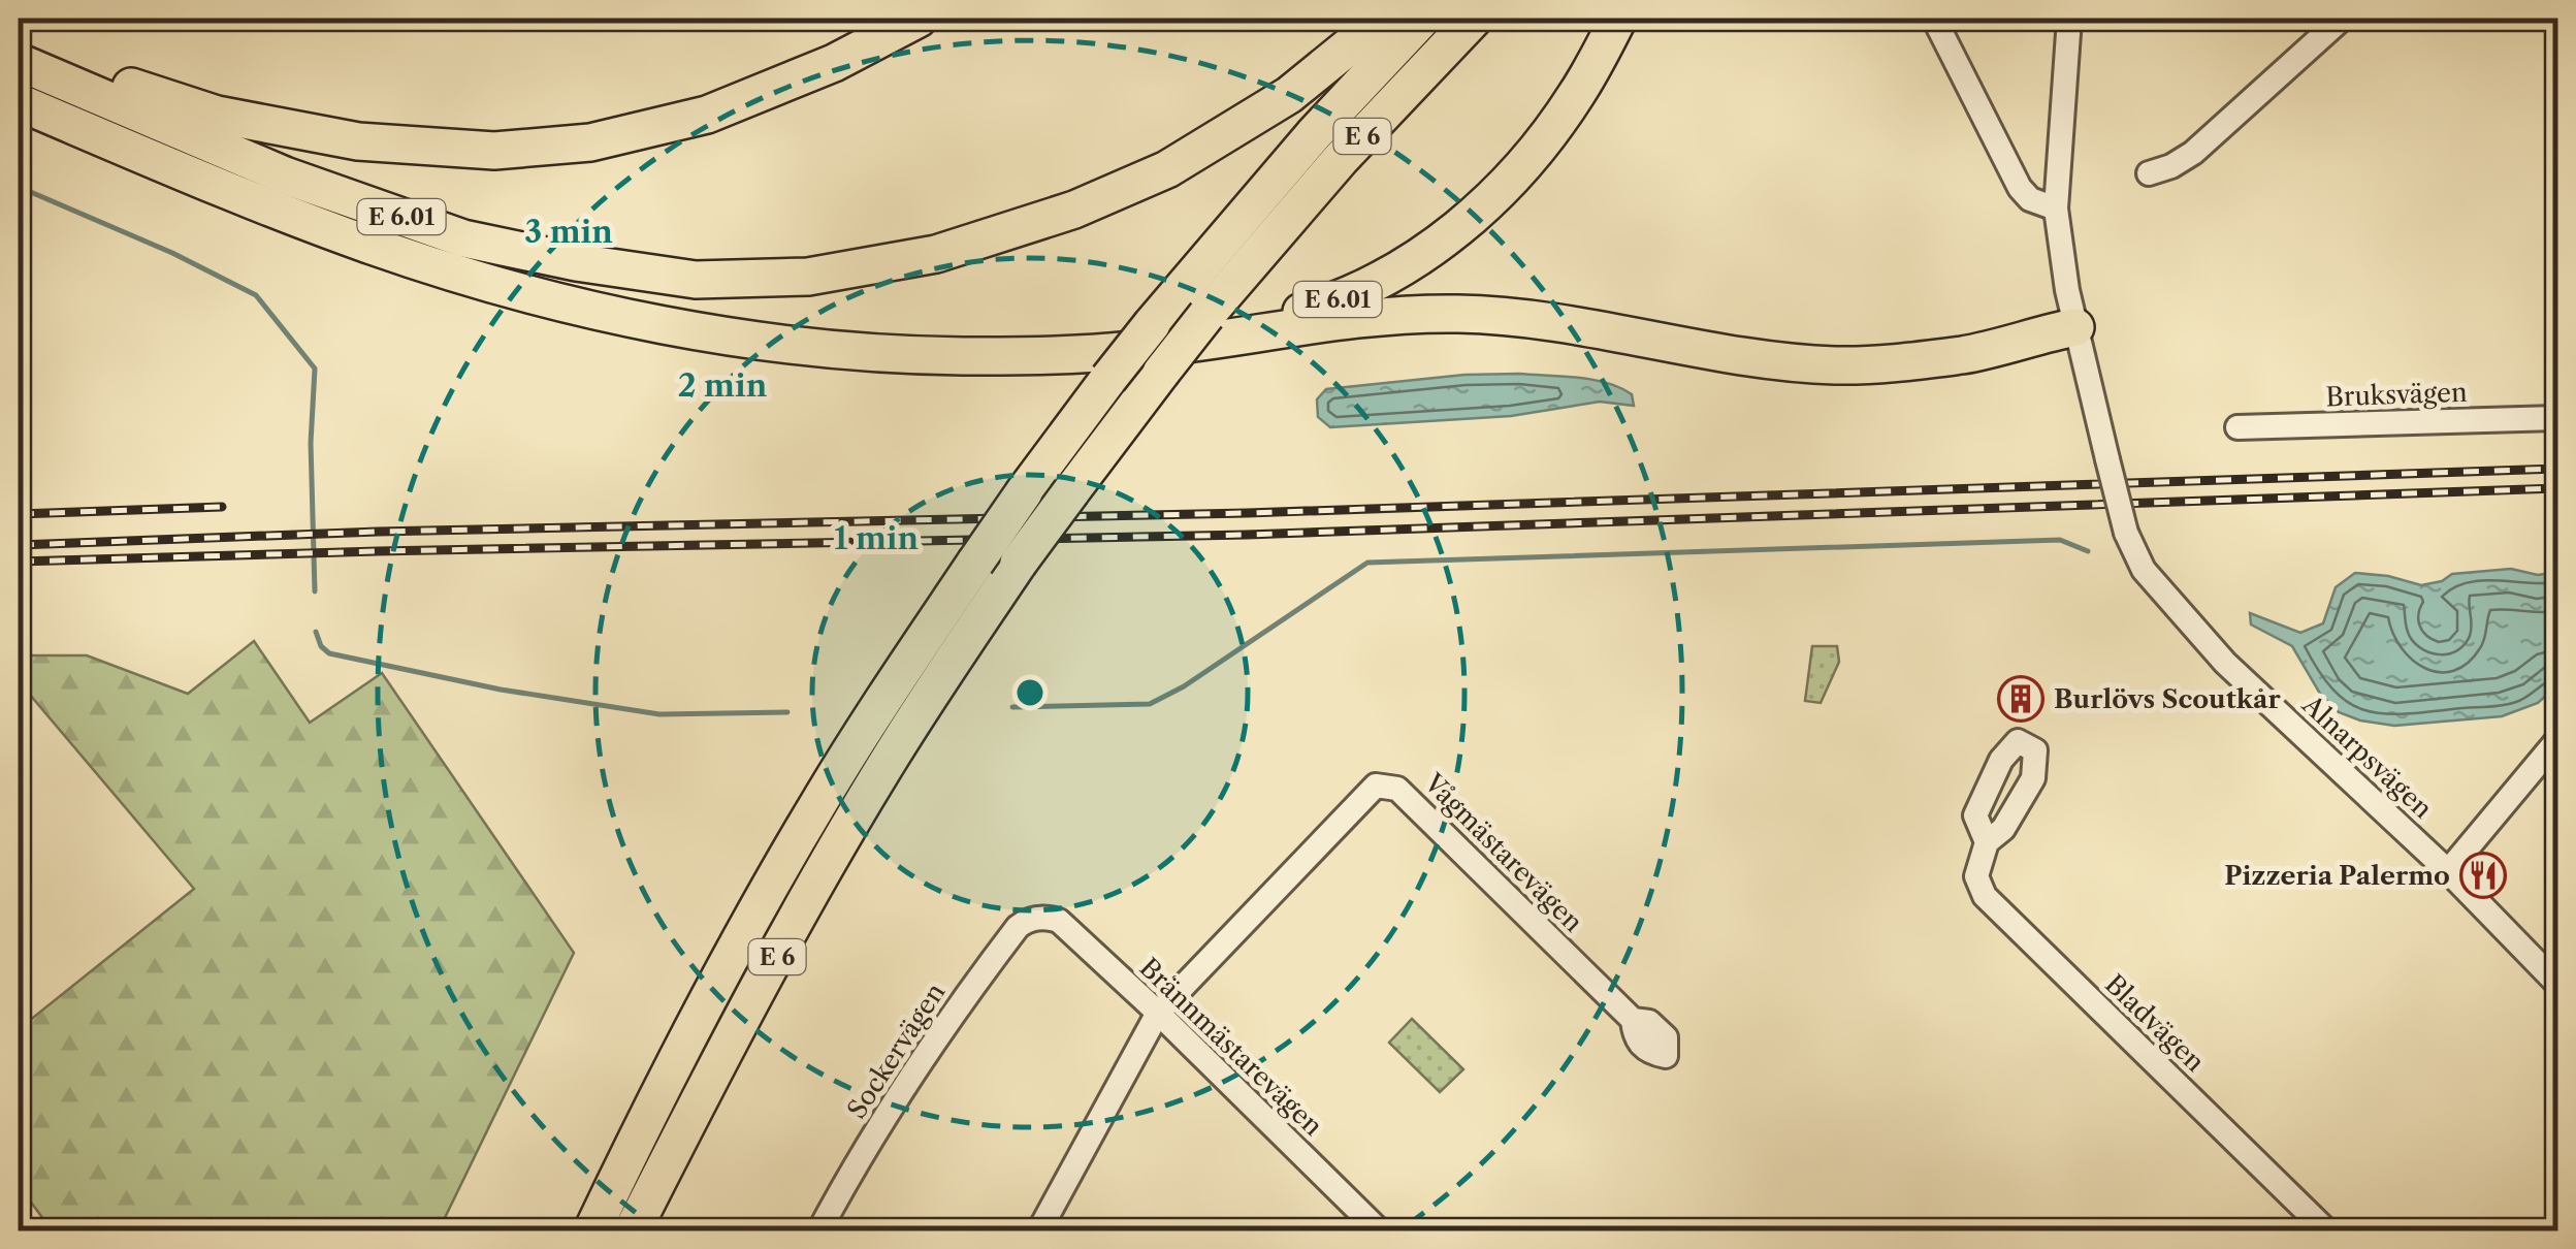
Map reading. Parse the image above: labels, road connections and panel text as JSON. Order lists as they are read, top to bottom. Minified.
{"streets":{"highway":["E 6","E 6.01"],"street":["Bruksvägen","Alnarpsvägen","Vågmästarevägen","Bladvägen","Brännmästarevägen","Sockervägen"]},"crossings":[["E 6","E 6.01"],["Vågmästarevägen","Brännmästarevägen"],["Brännmästarevägen","Sockervägen"]],"places":{"building":["Burlövs Scoutkår"],"restaurant":["Pizzeria Palermo"]},"rings":["3 min","2 min","1 min"]}
